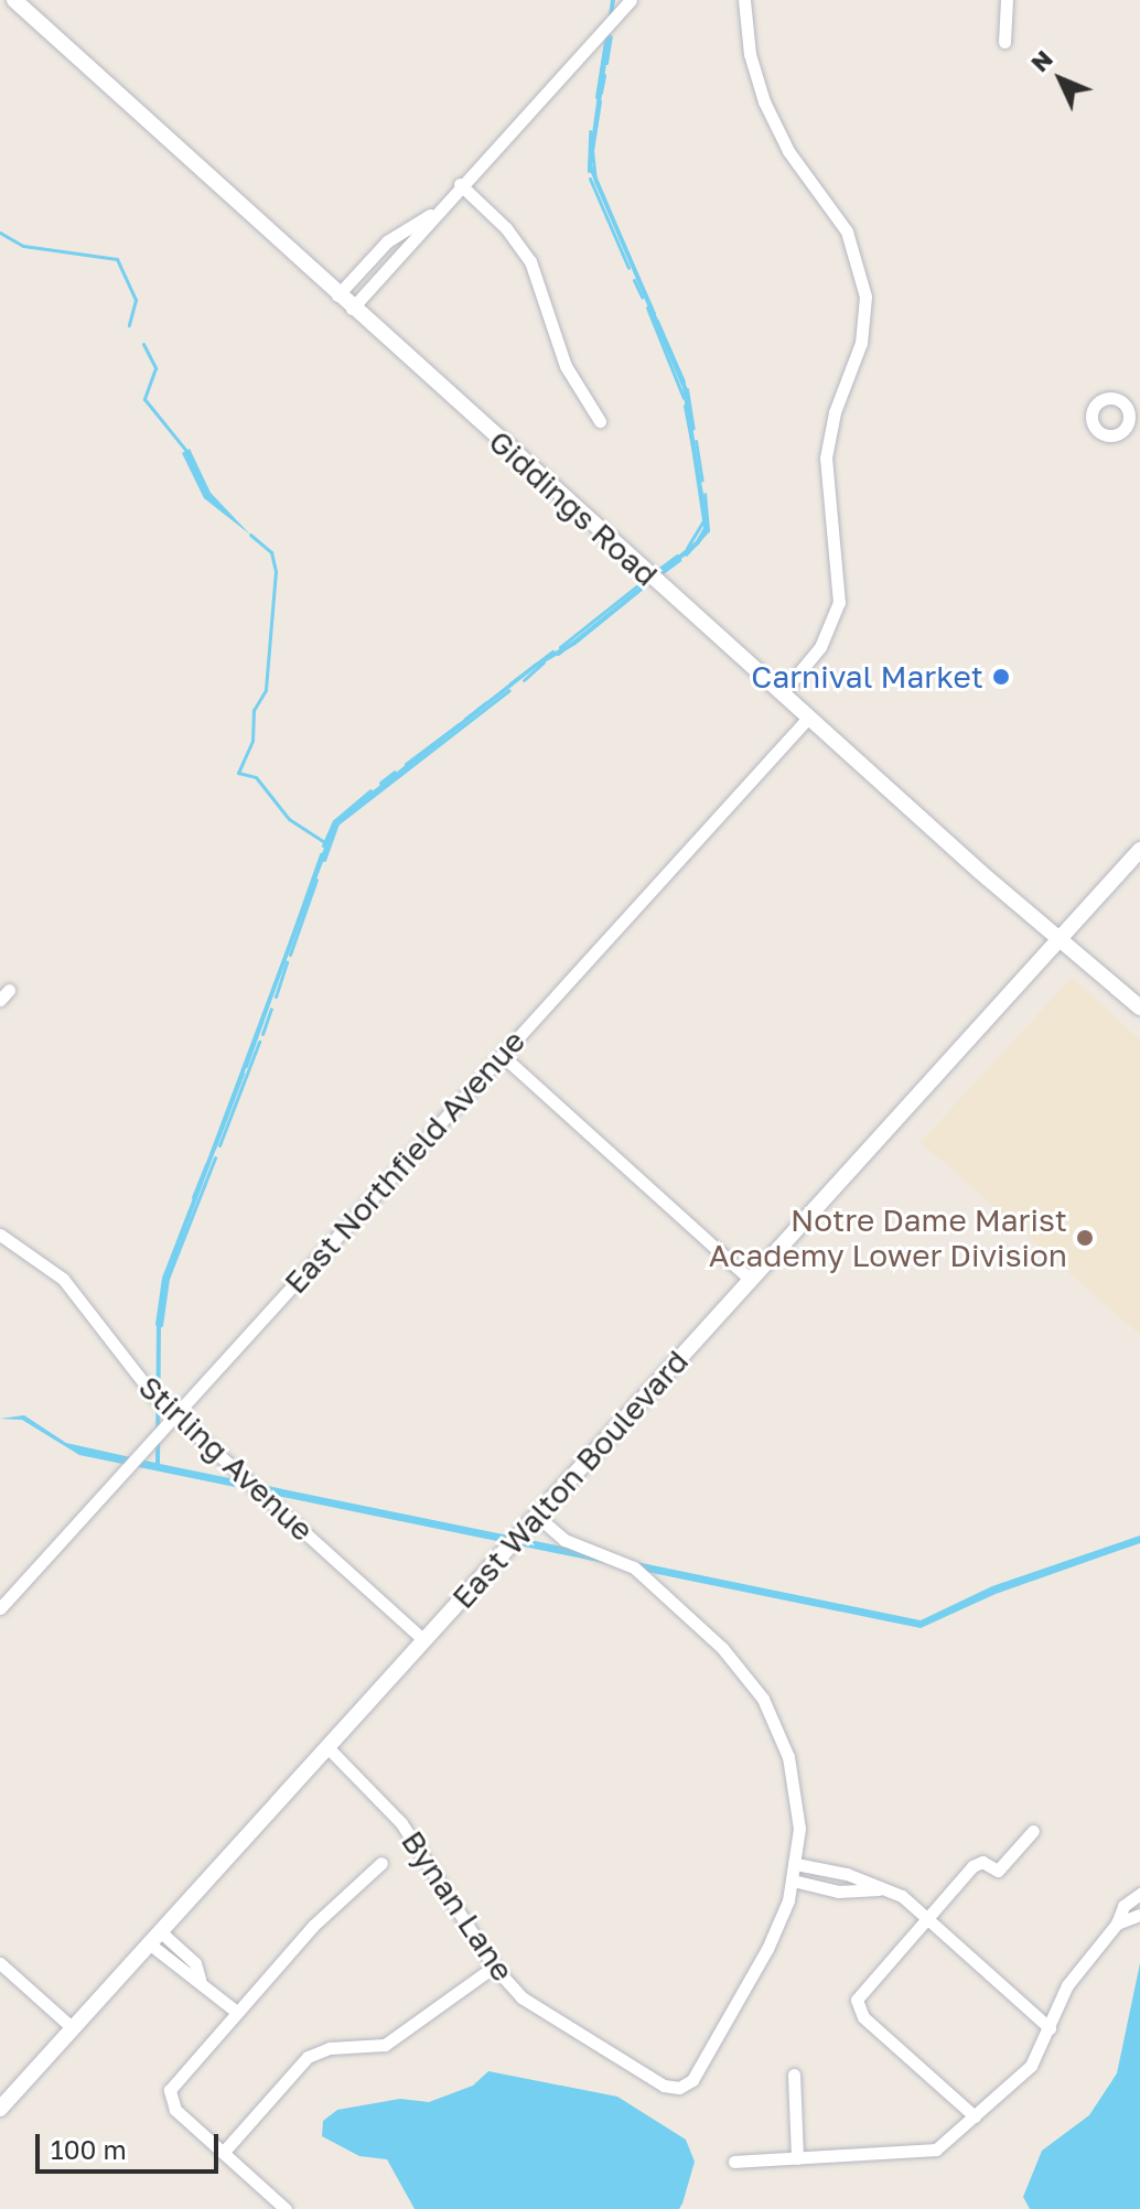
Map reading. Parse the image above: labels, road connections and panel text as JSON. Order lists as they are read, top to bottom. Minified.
{"streets":{"main road":["Giddings Road","East Walton Boulevard"],"street":["East Northfield Avenue","Stirling Avenue","Bynan Lane"]},"crossings":[["Giddings Road","East Northfield Avenue"],["Giddings Road","East Walton Boulevard"],["East Northfield Avenue","Stirling Avenue"],["Stirling Avenue","East Walton Boulevard"],["East Walton Boulevard","Bynan Lane"]],"places":["Carnival Market","Notre Dame Marist Academy Lower Division"],"scale_bar":"100 m","north":"top left"}
